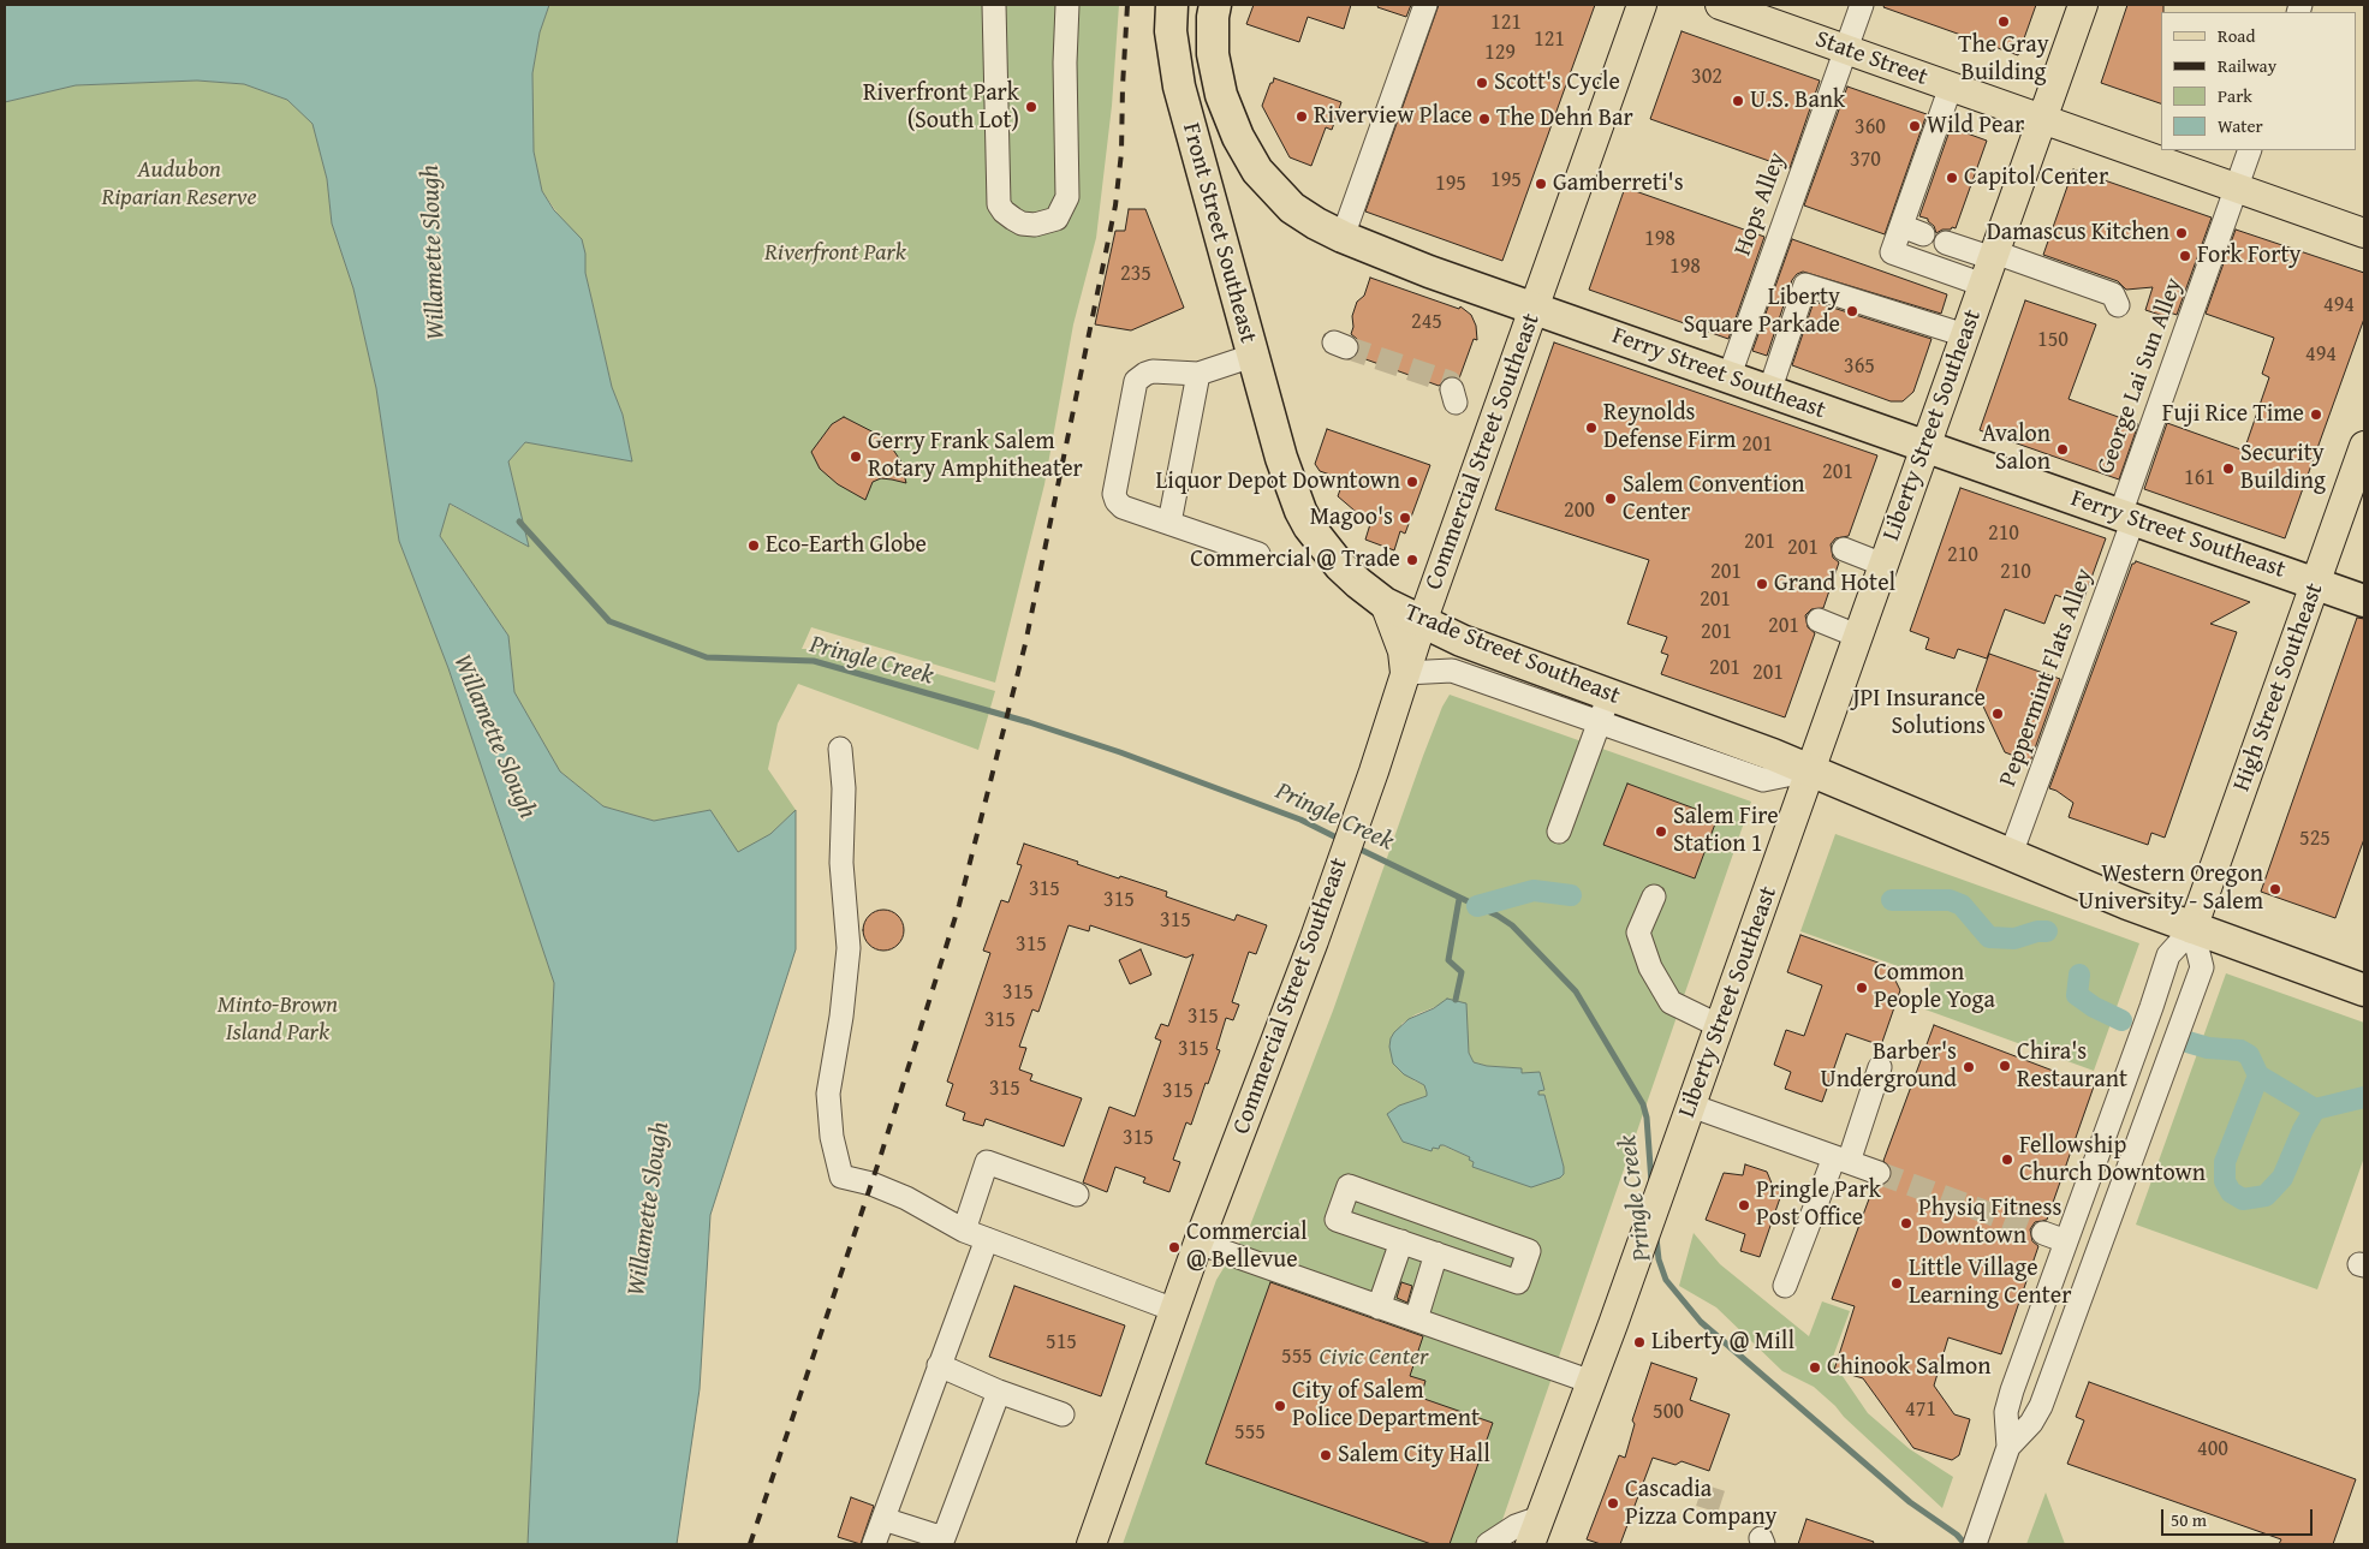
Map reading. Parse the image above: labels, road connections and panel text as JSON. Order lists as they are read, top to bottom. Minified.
{"streets":{"highway":["Front Street Southeast","Ferry Street Southeast","Trade Street Southeast"],"main road":["State Street","Liberty Street Southeast","Commercial Street Southeast","High Street Southeast"],"street":["Hops Alley","George Lai Sun Alley","Peppermint Flats Alley"]},"crossings":[["State Street","Hops Alley"],["State Street","George Lai Sun Alley"],["State Street","Liberty Street Southeast"],["Hops Alley","Ferry Street Southeast"],["Front Street Southeast","Trade Street Southeast"],["Ferry Street Southeast","George Lai Sun Alley"],["Ferry Street Southeast","Liberty Street Southeast"],["Ferry Street Southeast","Commercial Street Southeast"],["Ferry Street Southeast","Peppermint Flats Alley"],["Ferry Street Southeast","High Street Southeast"],["George Lai Sun Alley","Peppermint Flats Alley"],["Liberty Street Southeast","Trade Street Southeast"],["Commercial Street Southeast","Trade Street Southeast"],["Trade Street Southeast","Peppermint Flats Alley"],["Trade Street Southeast","High Street Southeast"]],"water":["Willamette Slough","Pringle Creek"],"parks":["Audubon Riparian Reserve","Riverfront Park","Minto-Brown Island Park","Civic Center"],"places":["The Gray Building","Scott's Cycle","U.S. Bank","Riverfront Park (South Lot)","Riverview Place","The Dehn Bar","Wild Pear","Capitol Center","Gamberreti's","Damascus Kitchen","Fork Forty","Liberty Square Parkade","Fuji Rice Time","Reynolds Defense Firm","Avalon Salon","Gerry Frank Salem Rotary Amphitheater","Security Building","Liquor Depot Downtown","Salem Convention Center","Magoo's","Eco-Earth Globe","Commercial @ Trade","Grand Hotel","JPI Insurance Solutions","Salem Fire Station 1","Western Oregon University - Salem","Common People Yoga","Chira's Restaurant","Barber's Underground","Fellowship Church Downtown","Pringle Park Post Office","Physiq Fitness Downtown","Commercial @ Bellevue","Little Village Learning Center","Liberty @ Mill","Chinook Salmon","City of Salem Police Department","Salem City Hall","Cascadia Pizza Company"],"house_numbers":["121","121","129","302","360","370","195","195","198","198","235","494","245","150","494","365","201","201","161","200","210","201","201","210","201","210","201","201","201","201","201","525","315","315","315","315","315","315","315","315","315","315","315","515","555","471","500","555","400"],"legend":["Road","Railway","Park","Water"],"scale_bar":"50 m"}
